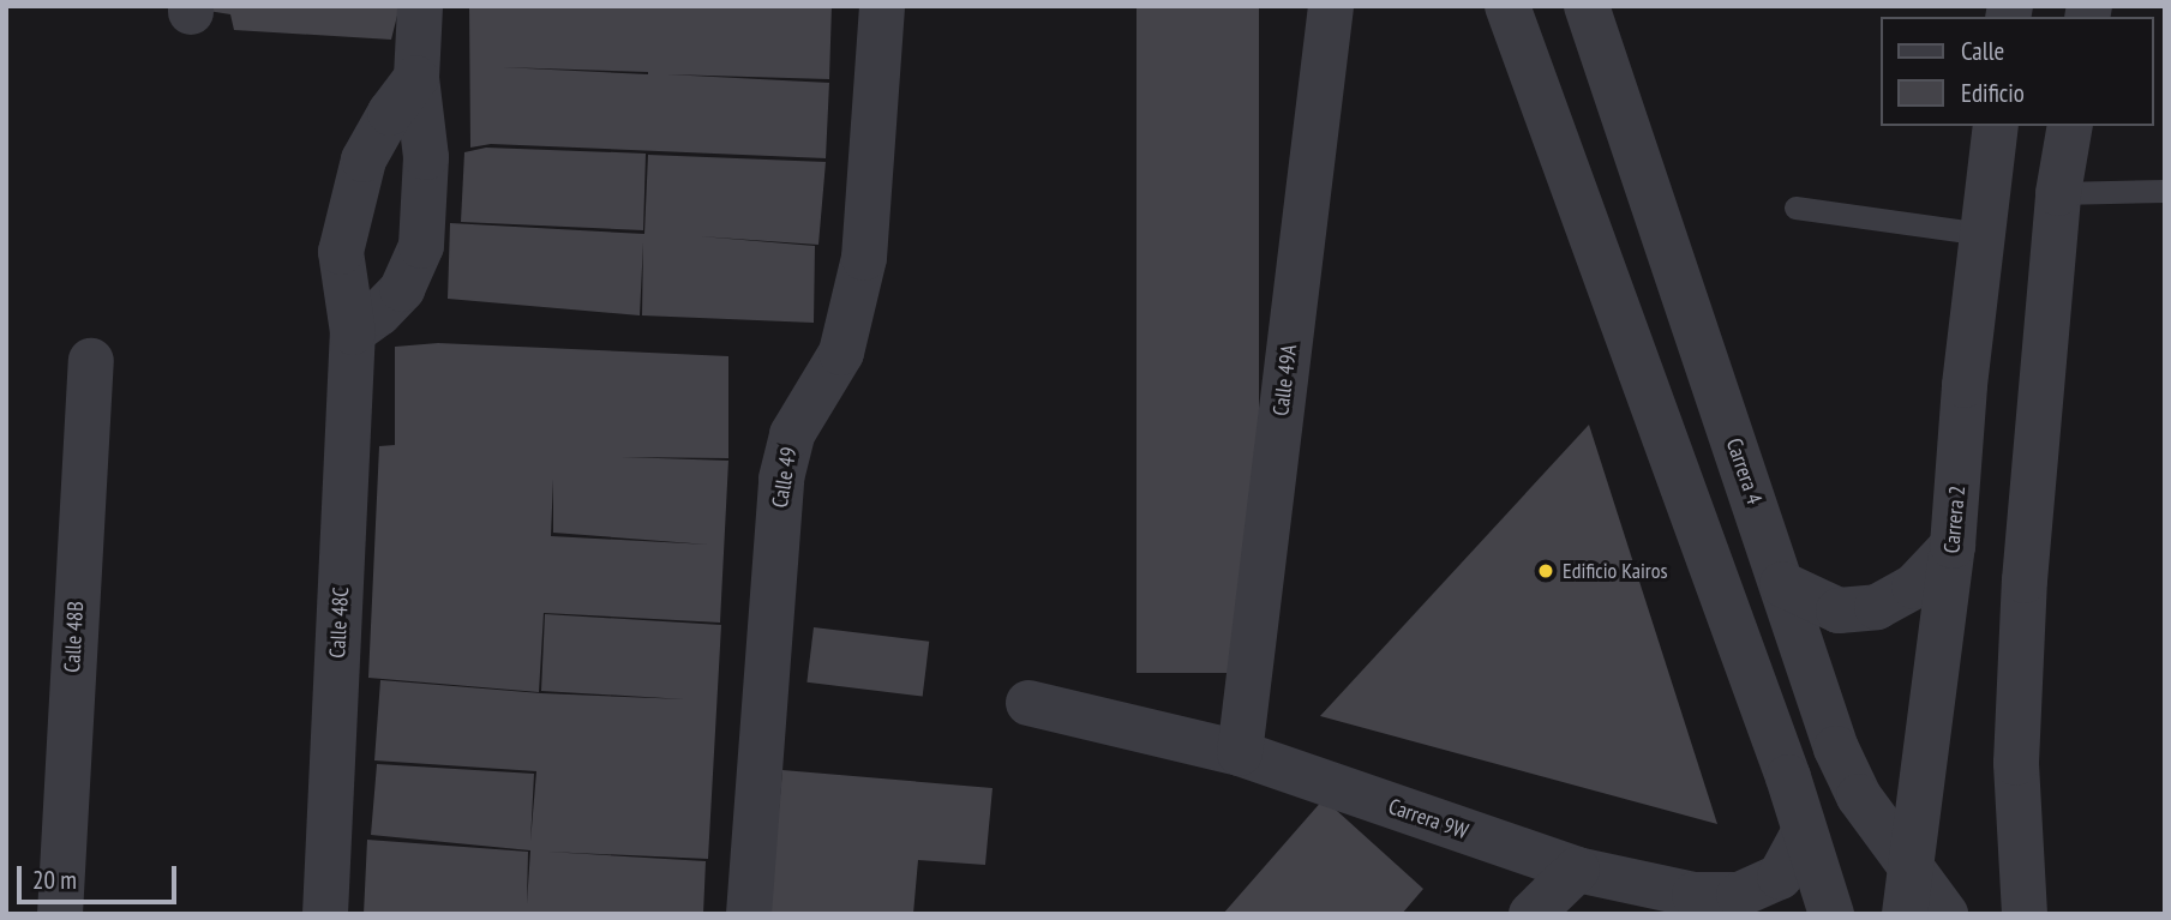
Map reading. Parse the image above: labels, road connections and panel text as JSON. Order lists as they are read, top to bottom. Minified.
{"streets":{"street":["Calle 49A","Carrera 4","Calle 49","Carrera 2","Calle 48C","Calle 48B","Carrera 9W"]},"crossings":[["Calle 49A","Carrera 9W"],["Carrera 4","Carrera 2"]],"places":["Edificio Kairos"],"legend":["Calle","Edificio"],"scale_bar":"20 m"}
